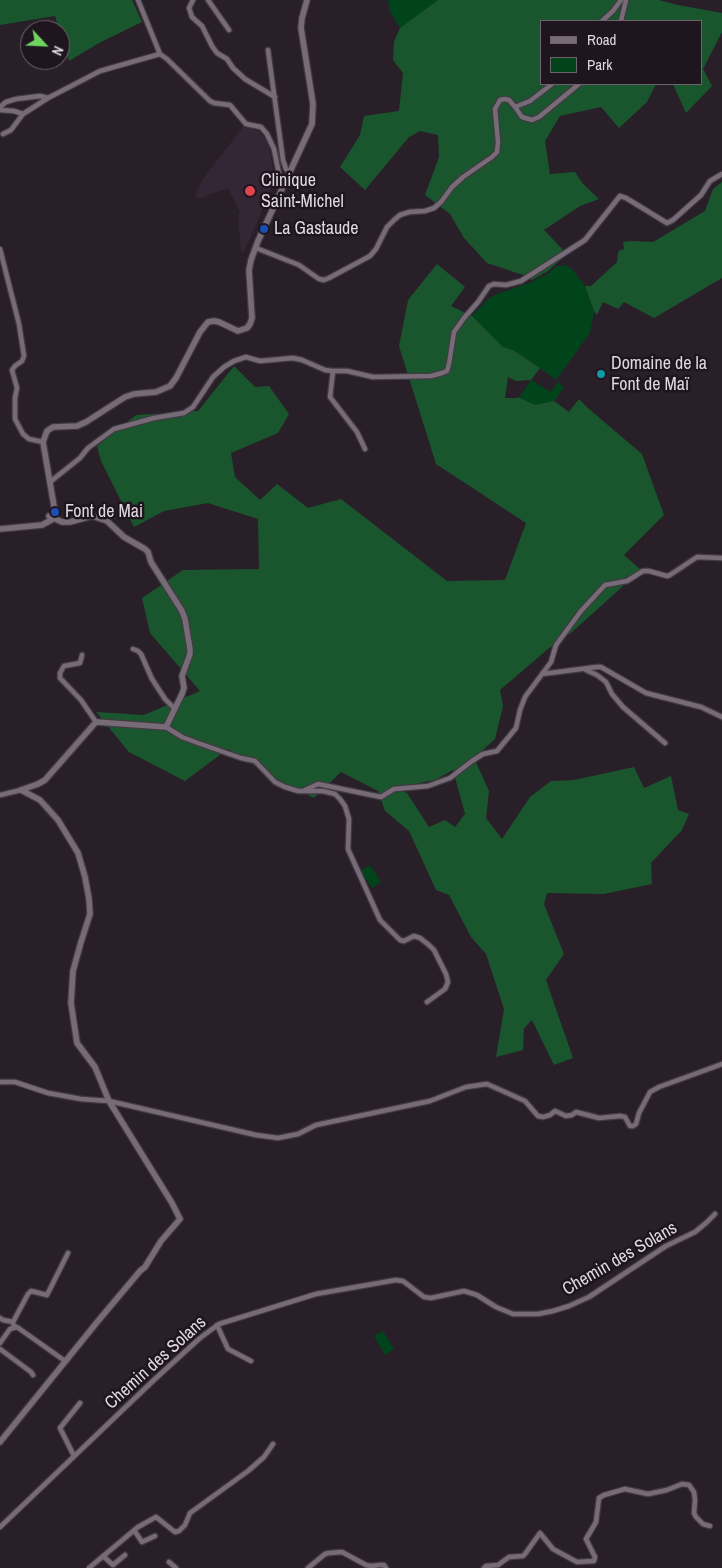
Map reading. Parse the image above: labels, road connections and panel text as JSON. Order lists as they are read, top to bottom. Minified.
{"streets":{"street":["Chemin des Solans"]},"places":["Clinique Saint-Michel","La Gastaude","Domaine de la Font de Maï","Font de Mai"],"legend":["Road","Park"],"north":"bottom right"}
